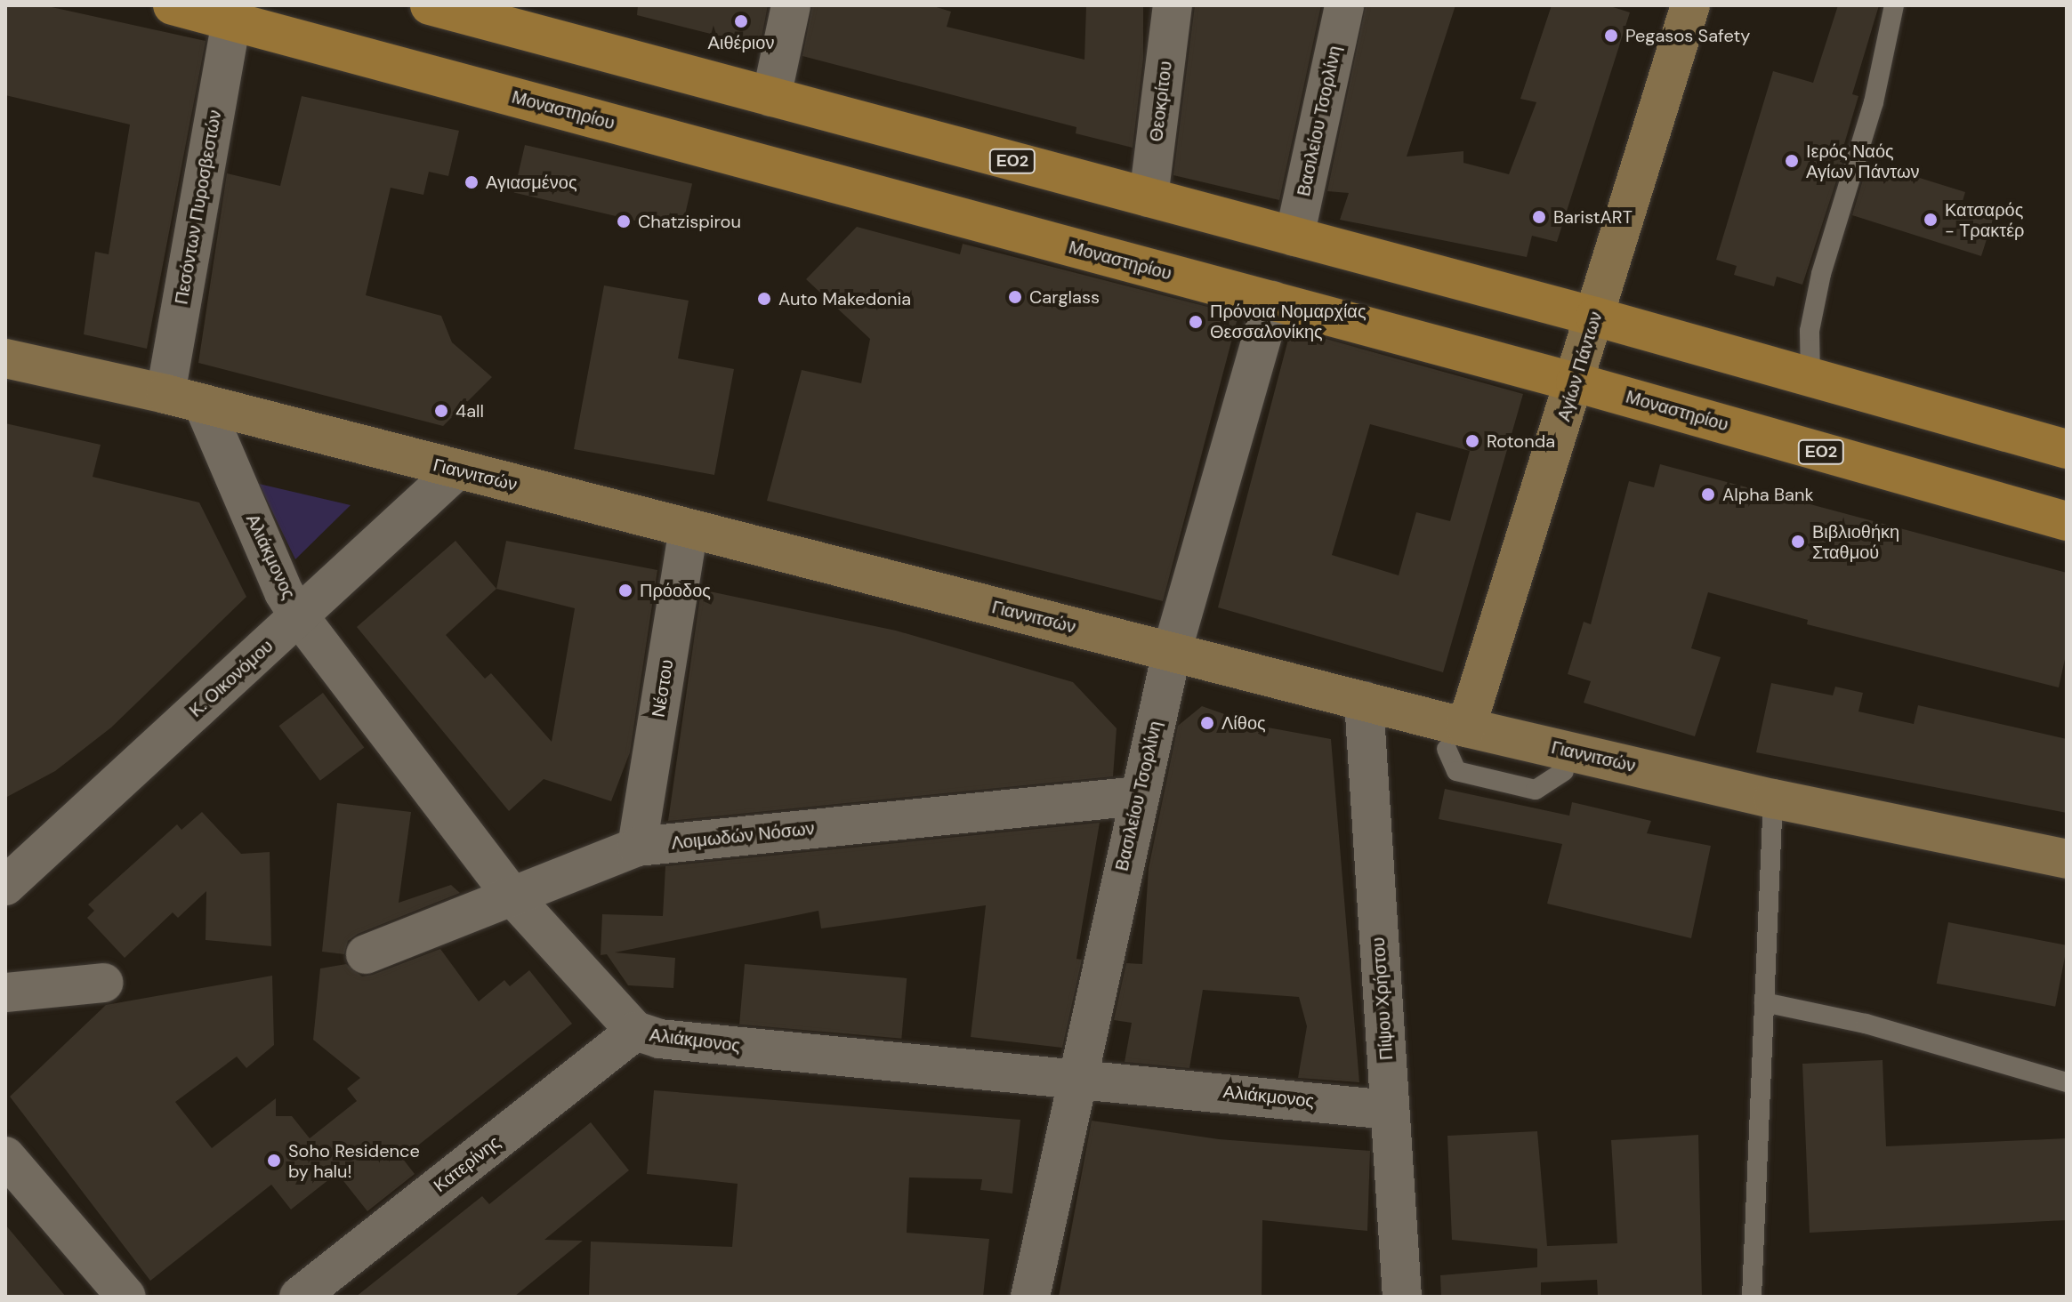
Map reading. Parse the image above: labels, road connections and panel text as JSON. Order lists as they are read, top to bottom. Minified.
{"streets":{"main road":["Μοναστηρίου","ΕΟ2","Αγίων Πάντων","Γιαννιτσών"],"street":["Θεοκρίτου","Βασιλείου Τσορλίνη","Πεσόντων Πυροσβεστών","Αλιάκμονος","Κ. Οικονόμου","Νέστου","Λοιμωδών Νόσων","Πίψου Χρήστου","Κατερίνης"]},"crossings":[["Θεοκρίτου","ΕΟ2"],["Μοναστηρίου","Βασιλείου Τσορλίνη"],["Μοναστηρίου","Πεσόντων Πυροσβεστών"],["Μοναστηρίου","Αγίων Πάντων"],["Βασιλείου Τσορλίνη","ΕΟ2"],["Βασιλείου Τσορλίνη","Γιαννιτσών"],["Βασιλείου Τσορλίνη","Αλιάκμονος"],["Βασιλείου Τσορλίνη","Λοιμωδών Νόσων"],["ΕΟ2","Αγίων Πάντων"],["Πεσόντων Πυροσβεστών","Γιαννιτσών"],["Αγίων Πάντων","Γιαννιτσών"],["Γιαννιτσών","Αλιάκμονος"],["Γιαννιτσών","Κ. Οικονόμου"],["Γιαννιτσών","Νέστου"],["Γιαννιτσών","Πίψου Χρήστου"],["Αλιάκμονος","Κ. Οικονόμου"],["Αλιάκμονος","Λοιμωδών Νόσων"],["Αλιάκμονος","Πίψου Χρήστου"],["Αλιάκμονος","Κατερίνης"],["Νέστου","Λοιμωδών Νόσων"]],"places":["Αιθέριον","Pegasos Safety","Ιερός Ναός Αγίων Πάντων","Αγιασμένος","BaristART","Κατσαρός - Τρακτέρ","Chatzispirou","Carglass","Auto Makedonia","Πρόνοια Νομαρχίας Θεσσαλονίκης","4all","Rotonda","Alpha Bank","Βιβλιοθήκη Σταθμού","Πρόοδος","Λίθος","Soho Residence by halu!"]}
